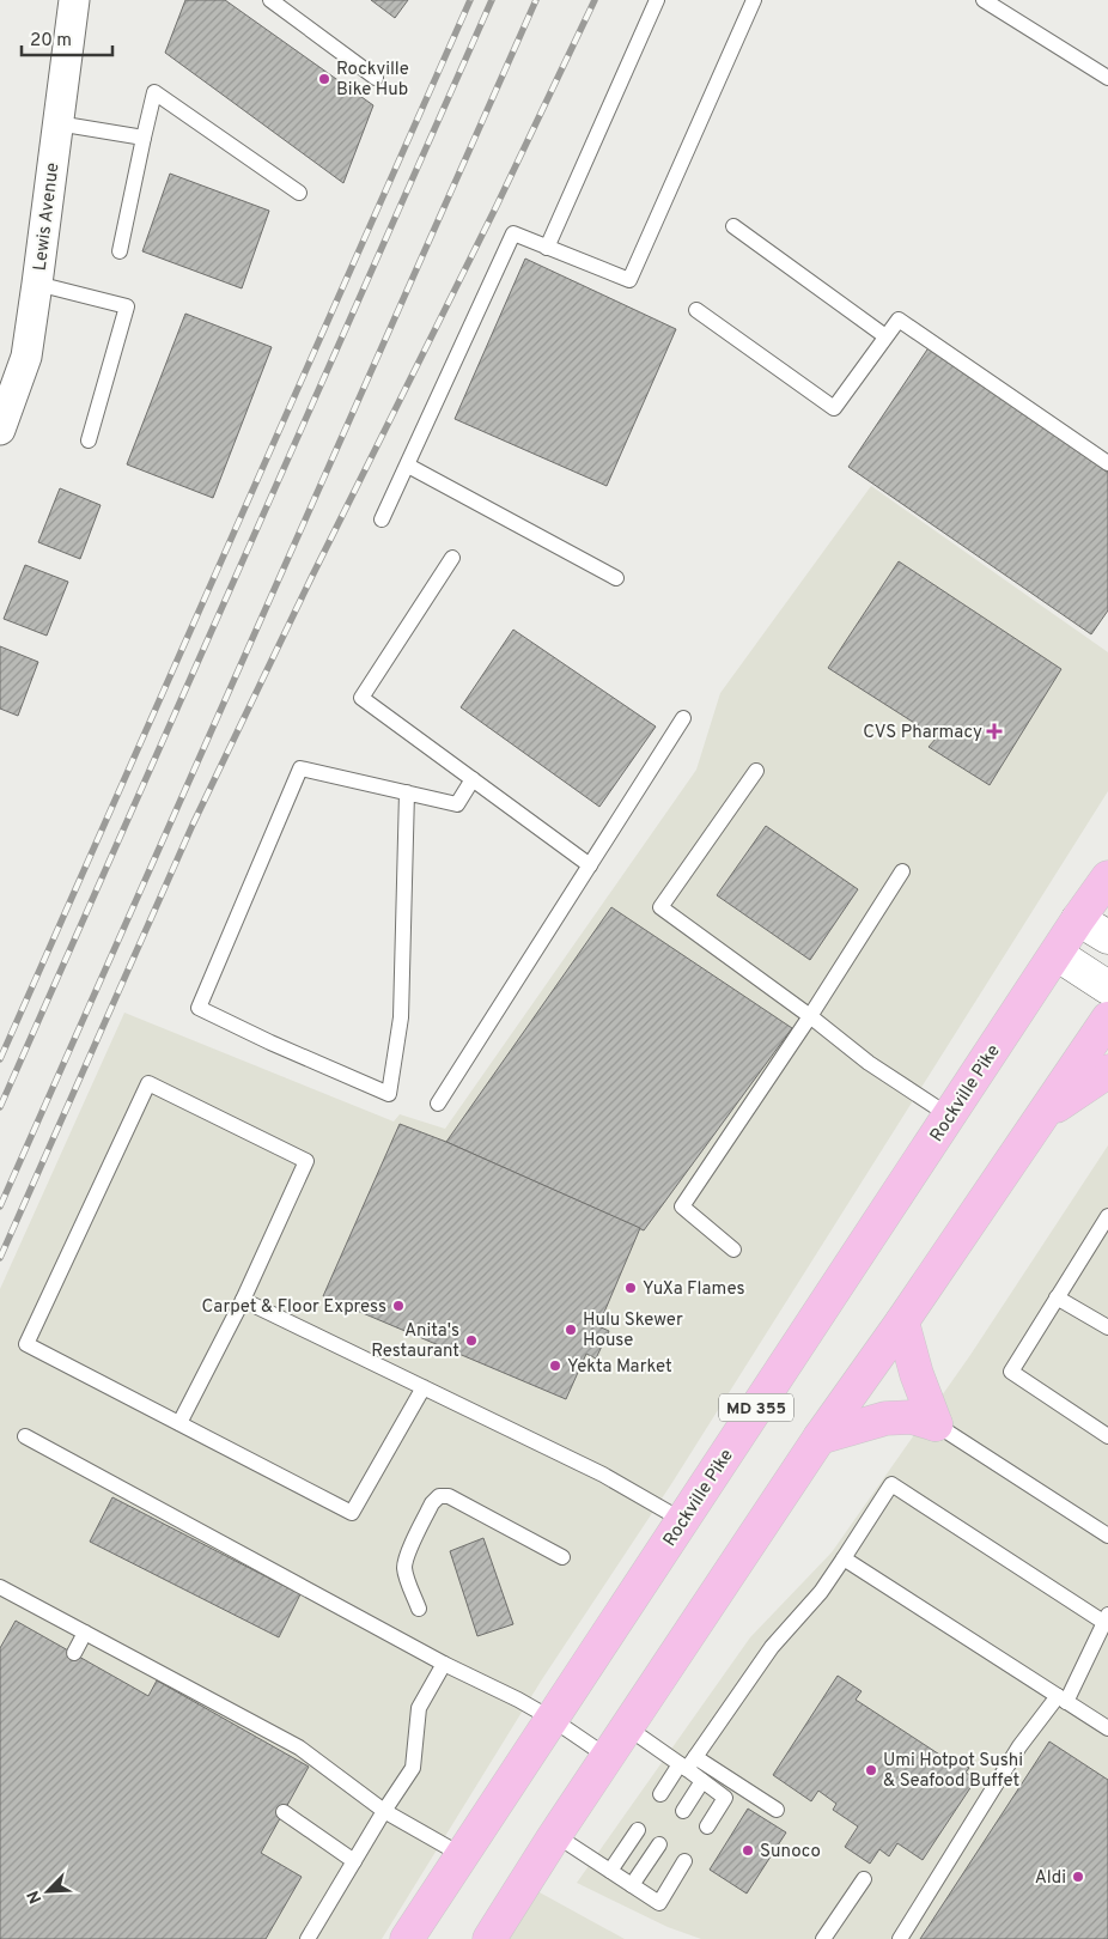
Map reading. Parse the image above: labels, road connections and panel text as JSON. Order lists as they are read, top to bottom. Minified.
{"streets":{"main road":["Rockville Pike","MD 355"],"street":["Lewis Avenue"]},"places":{"other":["Rockville Bike Hub","YuXa Flames","Carpet & Floor Express","Hulu Skewer House","Anita's Restaurant","Yekta Market","Umi Hotpot Sushi & Seafood Buffet","Sunoco","Aldi"],"health":["CVS Pharmacy"]},"scale_bar":"20 m","north":"bottom left"}
